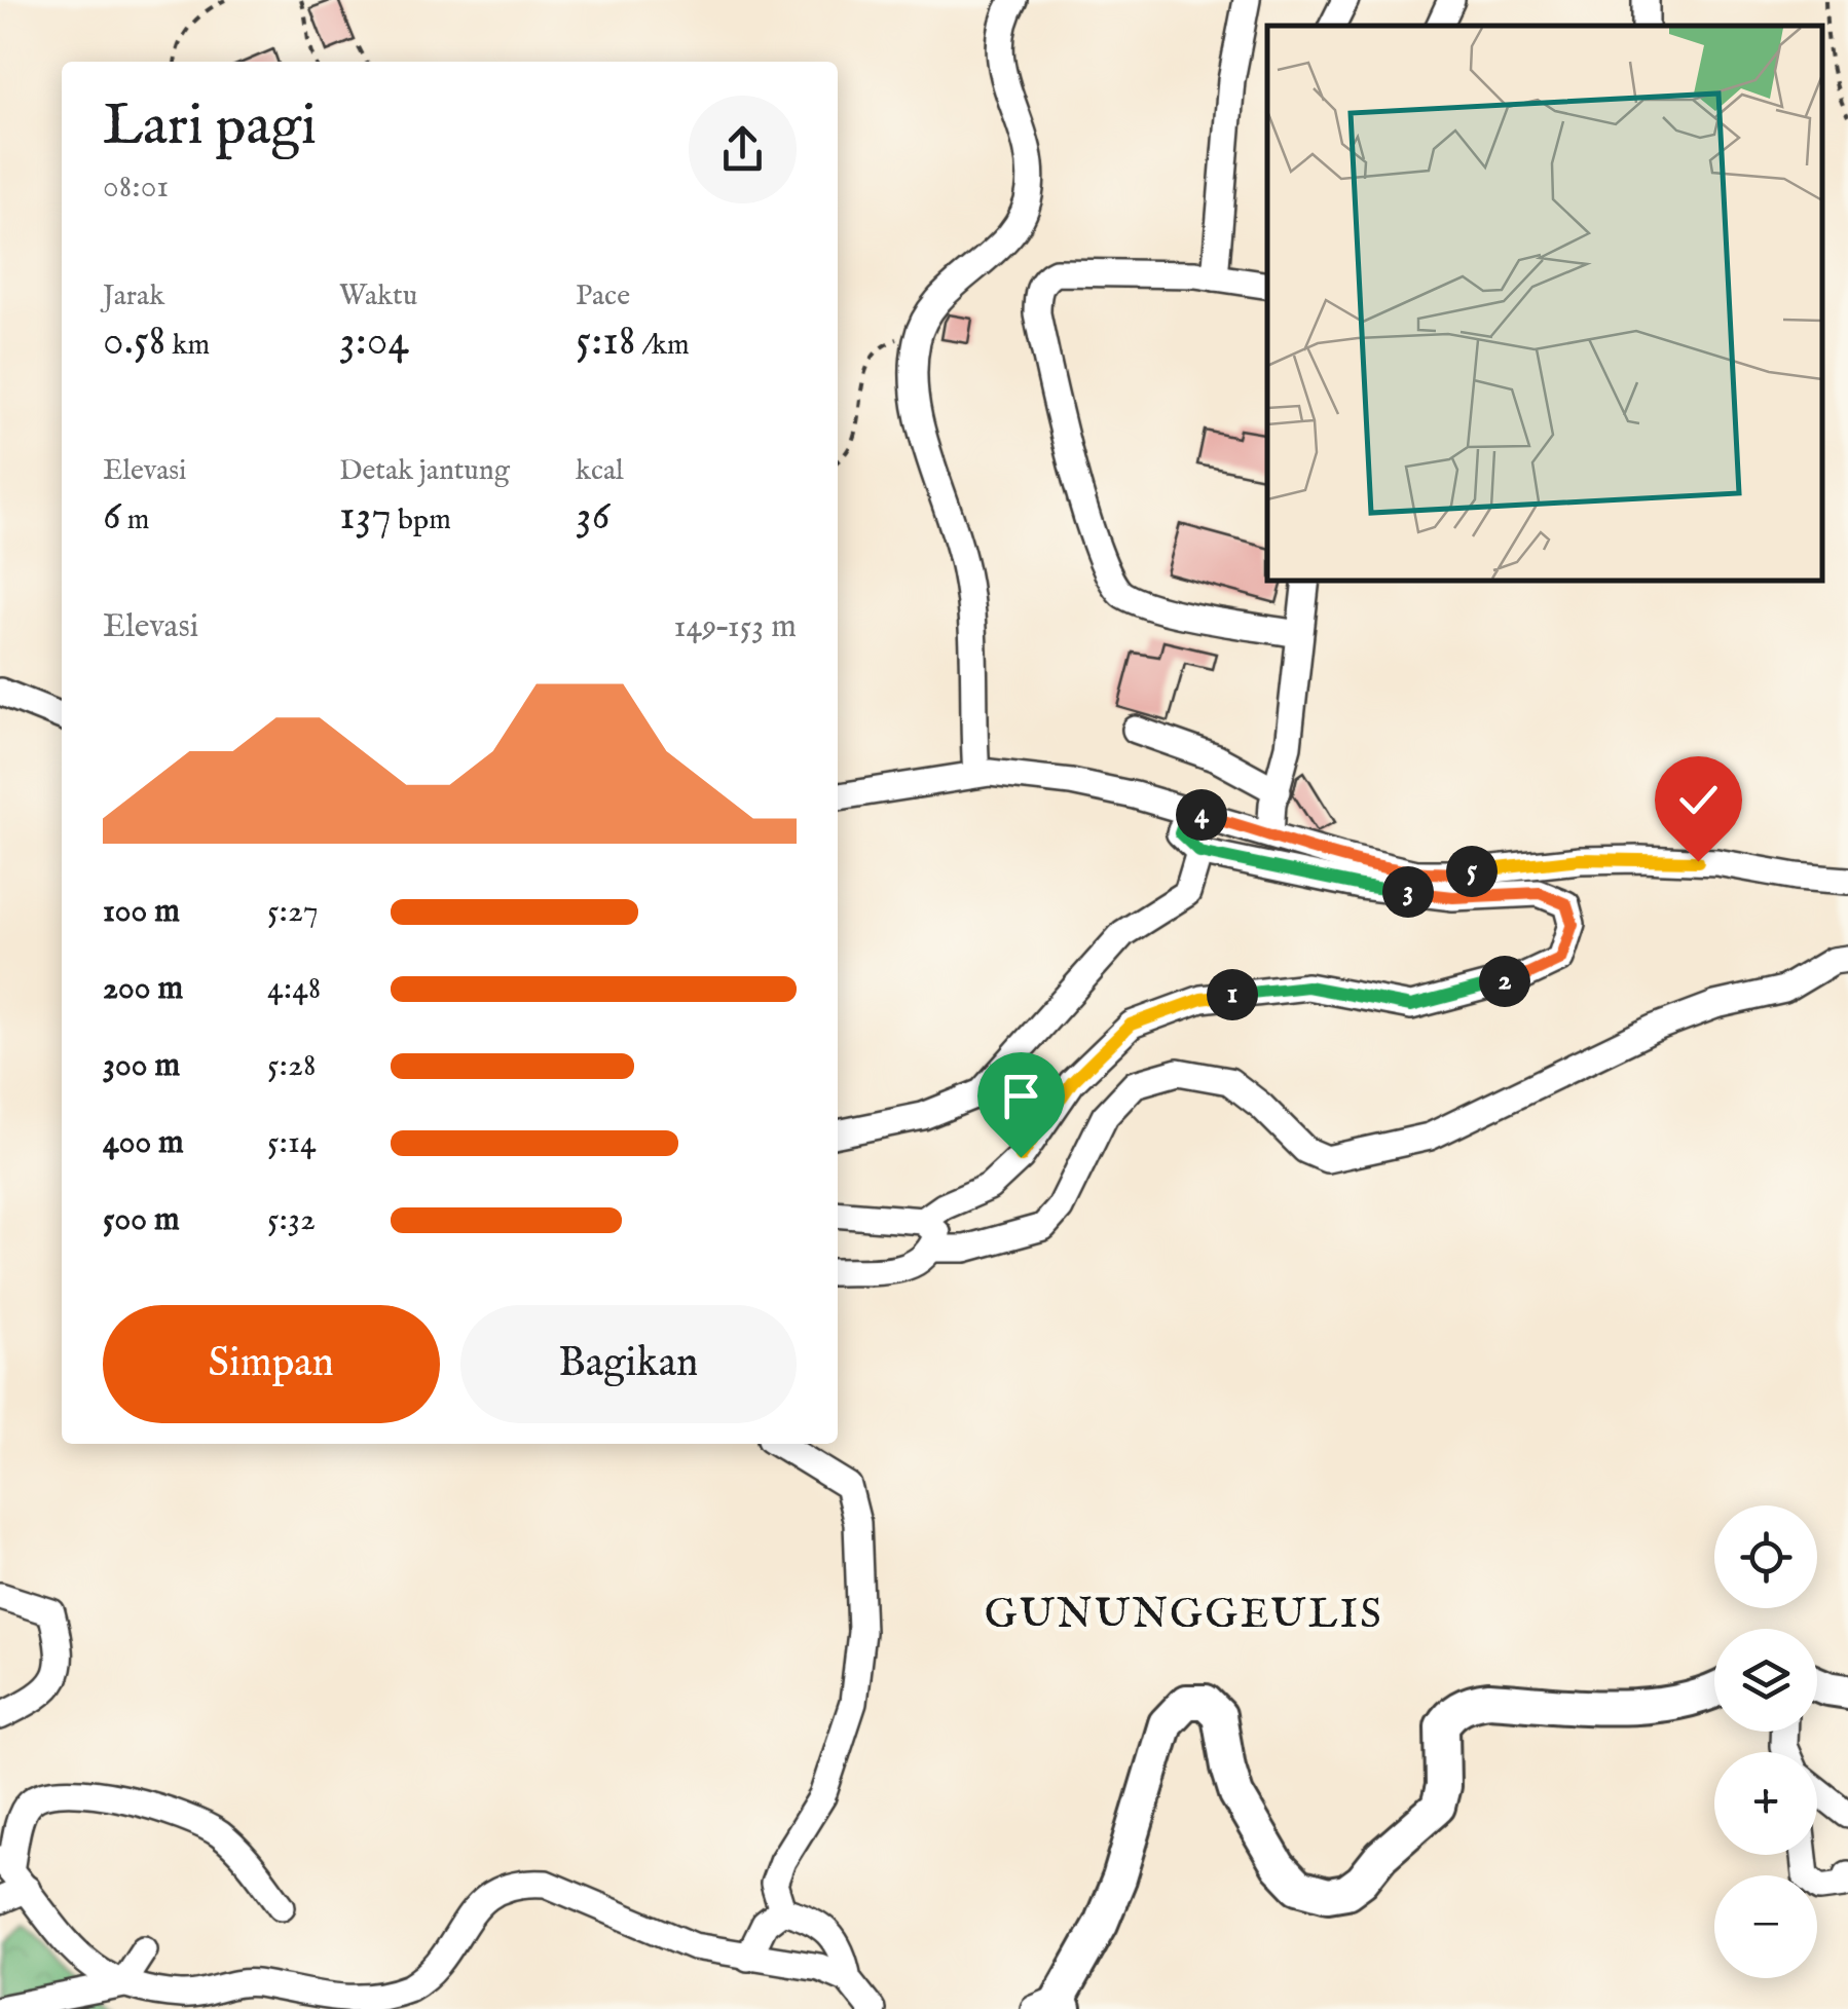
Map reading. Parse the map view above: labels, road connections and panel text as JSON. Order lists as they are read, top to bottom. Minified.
{"districts":["GUNUNGGEULIS"],"page":{"heading":["Lari pagi","08:01"],"stats":[["Jarak","0.58 km"],["Waktu","3:04"],["Pace","5:18 /km"],["Elevasi","6 m"],["Detak jantung","137 bpm"],["kcal","36"]],"chart":["Elevasi","149–153 m"],"pins":["4","5","3","2","1"],"list":[{"name":"100 m","note":"5:27"},{"name":"200 m","note":"4:48"},{"name":"300 m","note":"5:28"},{"name":"400 m","note":"5:14"},{"name":"500 m","note":"5:32"}],"buttons":["Simpan","Bagikan"],"map_buttons":["+","−"]}}
